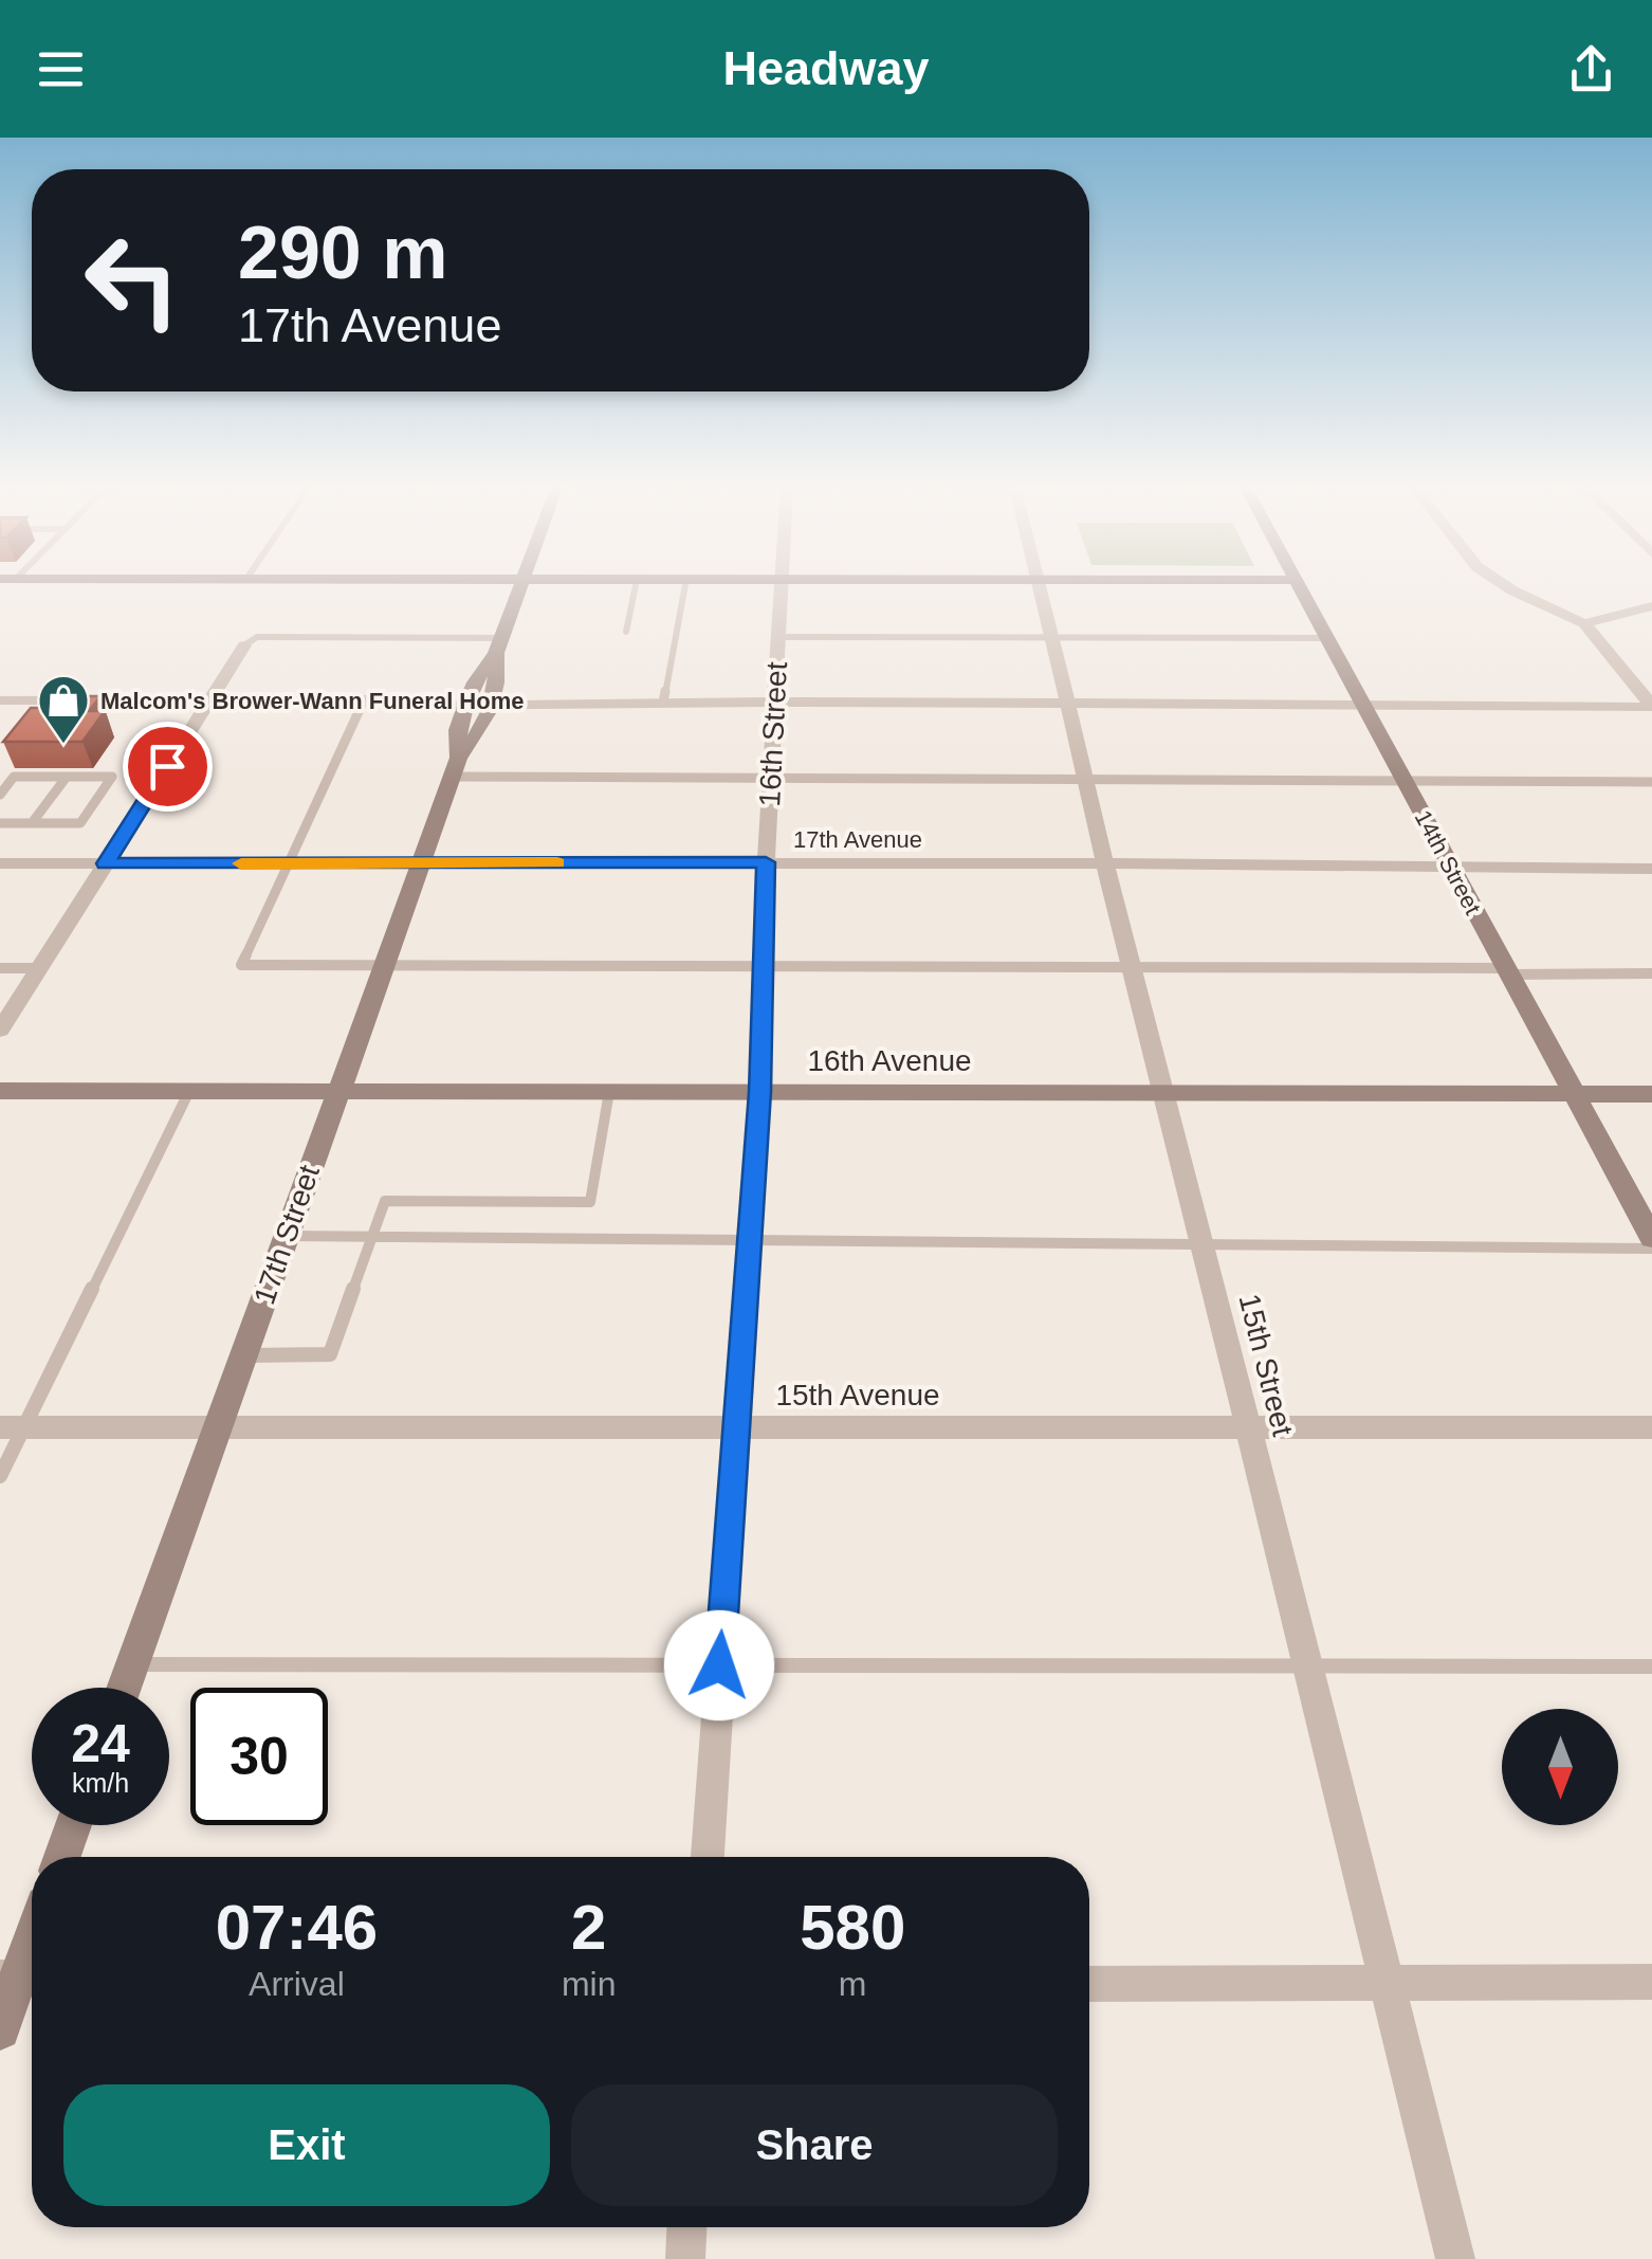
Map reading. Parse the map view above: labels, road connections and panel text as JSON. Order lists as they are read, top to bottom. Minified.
{"streets":{"main road":["14th Street","16th Avenue","17th Street"],"street":["16th Street","17th Avenue","15th Street","15th Avenue"]},"crossings":[["16th Street","17th Avenue"],["16th Street","16th Avenue"],["16th Street","15th Avenue"],["17th Avenue","14th Street"],["17th Avenue","17th Street"],["17th Avenue","15th Street"],["14th Street","16th Avenue"],["16th Avenue","17th Street"],["16th Avenue","15th Street"],["17th Street","15th Avenue"],["15th Street","15th Avenue"]],"places":{"shop":["Malcom's Brower-Wann Funeral Home"]},"north":"bottom","page":{"header":"Headway","turn":["290 m","17th Avenue"],"speed":"24 km/h","limit":"30","eta":["07:46","Arrival","2","min","580","m"],"buttons":["Exit","Share"]}}
